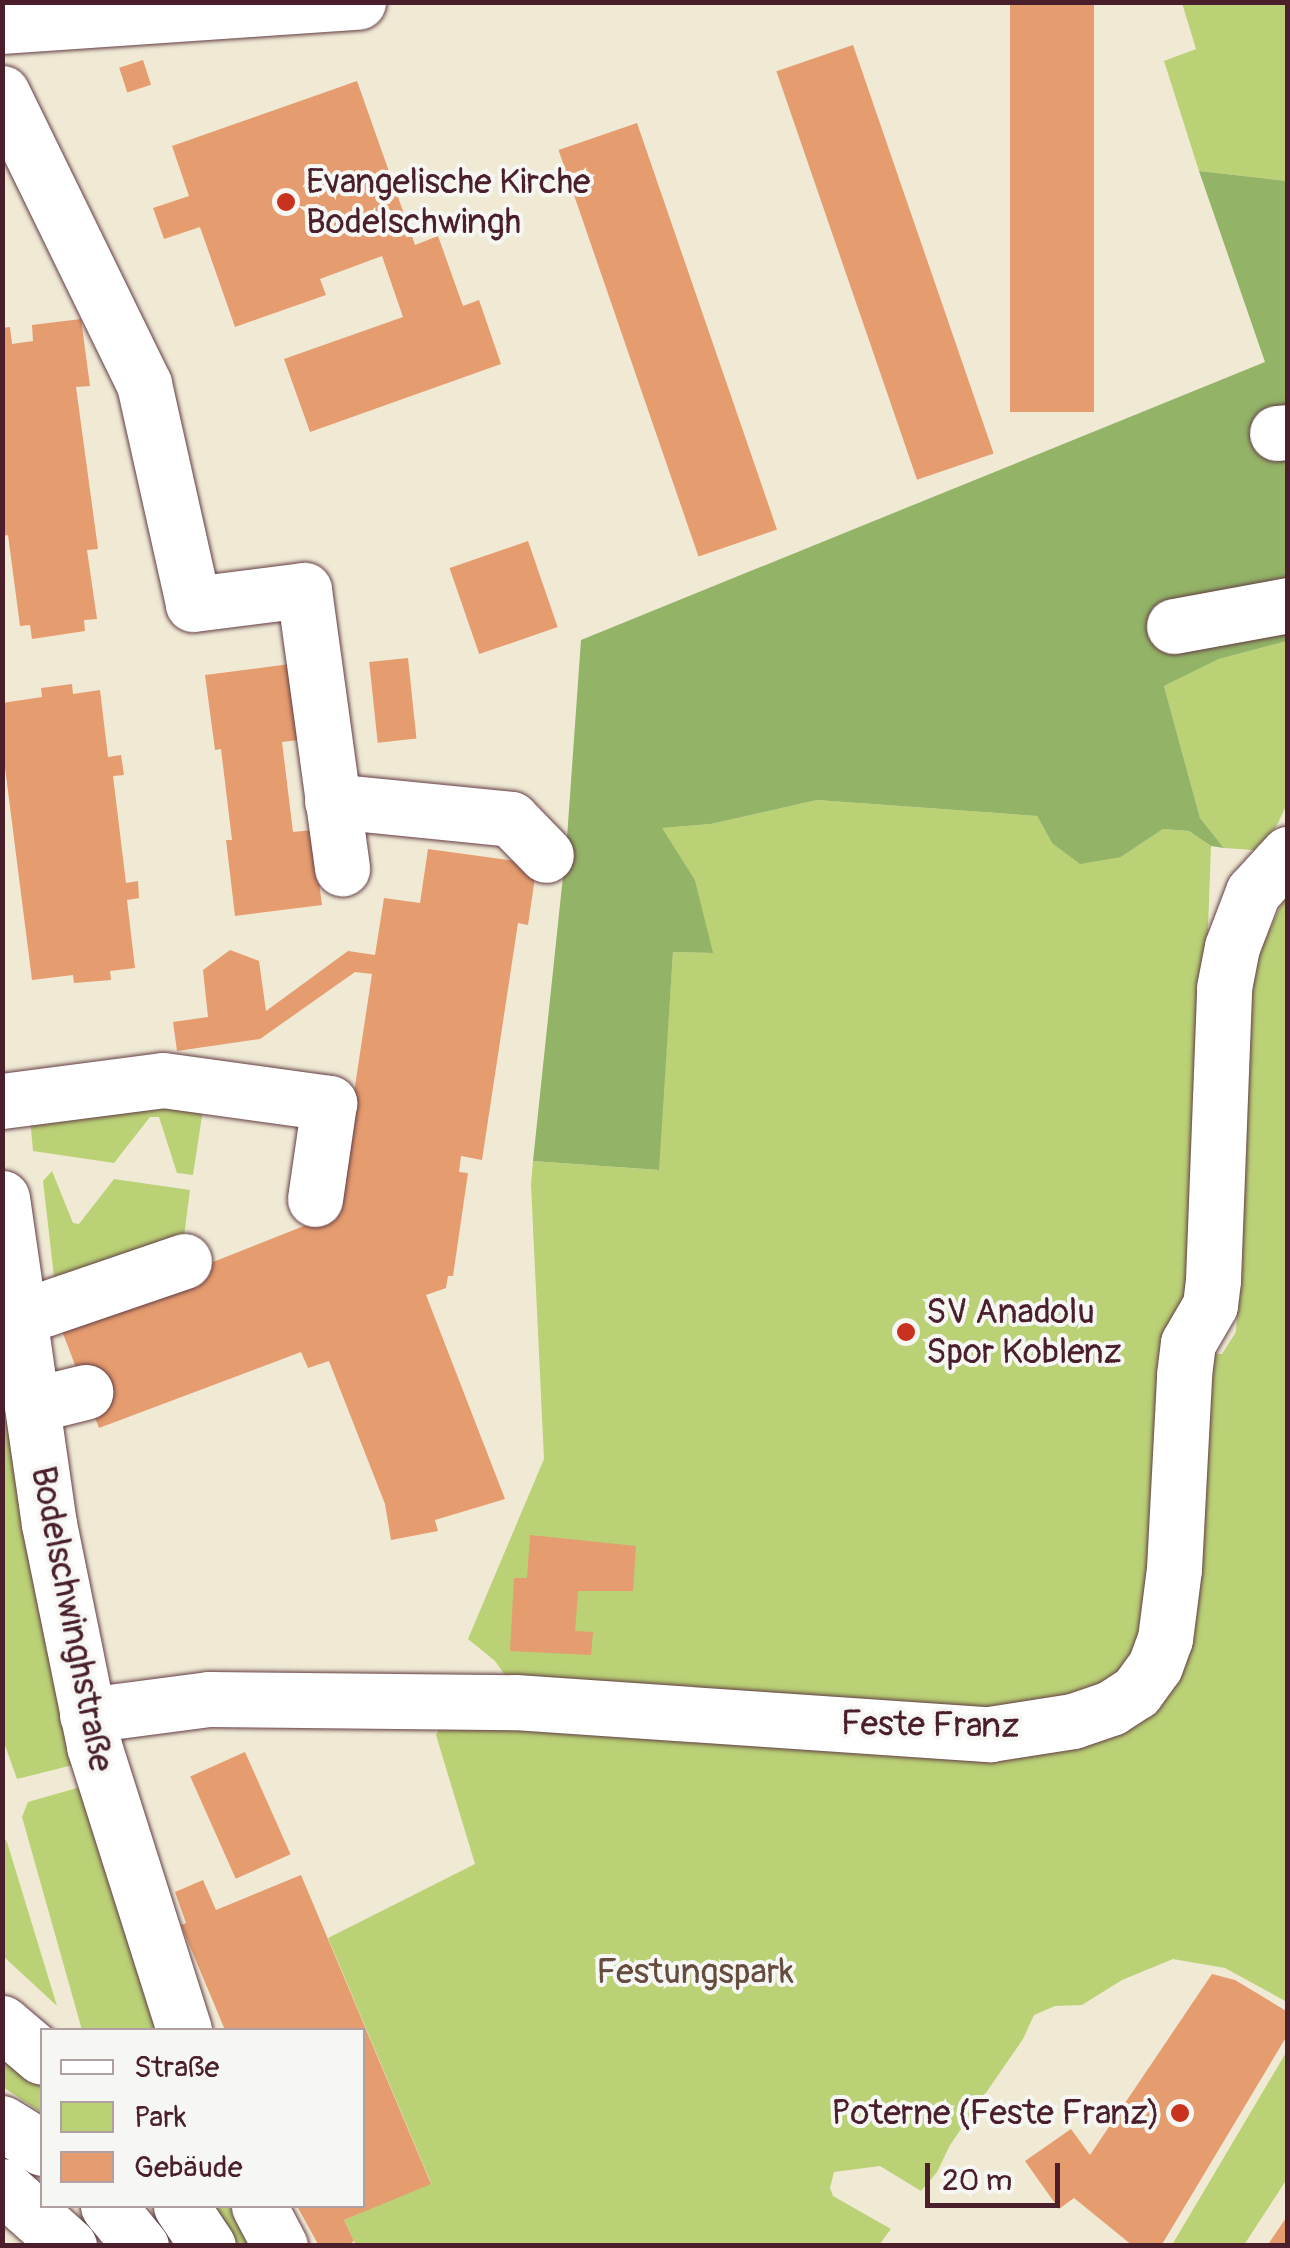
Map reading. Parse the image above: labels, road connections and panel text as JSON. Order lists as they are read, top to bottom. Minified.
{"streets":{"main road":["Bodelschwinghstraße","Feste Franz"]},"crossings":[["Bodelschwinghstraße","Feste Franz"]],"parks":["Festungspark"],"places":["Evangelische Kirche Bodelschwingh","SV Anadolu Spor Koblenz","Poterne (Feste Franz)"],"legend":["Straße","Park","Gebäude"],"scale_bar":"20 m"}
